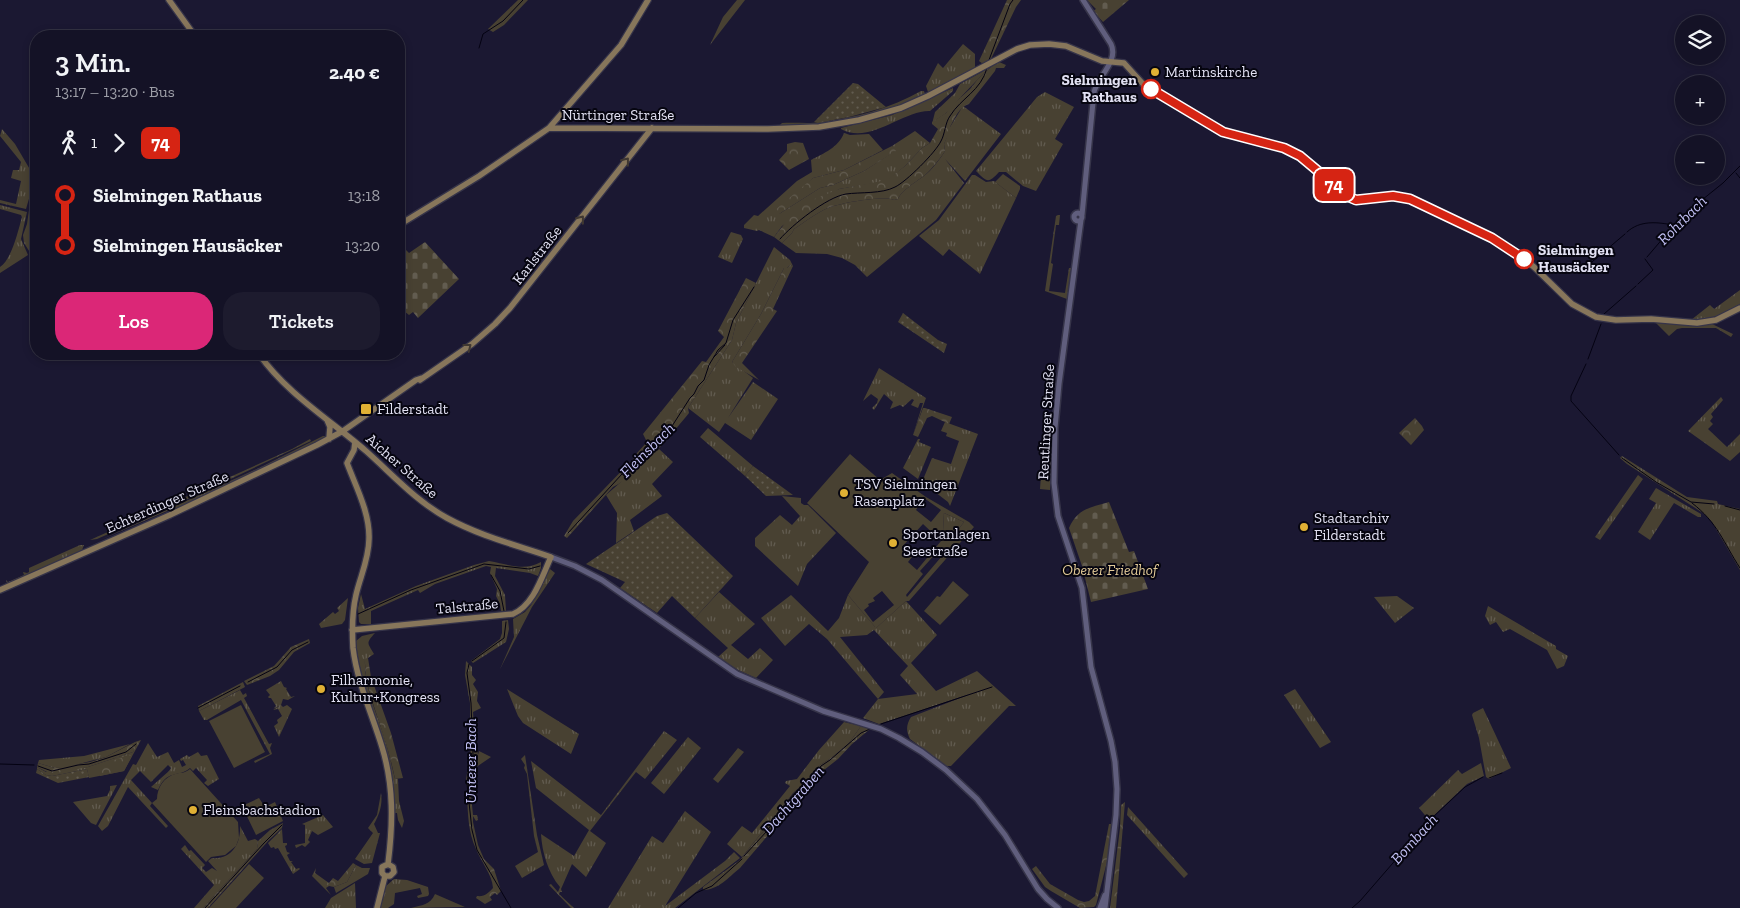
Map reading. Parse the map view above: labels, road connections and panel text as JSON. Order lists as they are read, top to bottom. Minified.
{"streets":{"main road":["Nürtinger Straße","Karlstraße","Aicher Straße","Echterdinger Straße","Talstraße"],"street":["Reutlinger Straße"]},"crossings":[["Nürtinger Straße","Karlstraße"],["Nürtinger Straße","Reutlinger Straße"],["Karlstraße","Aicher Straße"],["Karlstraße","Echterdinger Straße"],["Aicher Straße","Echterdinger Straße"],["Aicher Straße","Talstraße"]],"one_way":["Karlstraße"],"water":["Rohrbach","Fleinsbach","Unterer Bach","Dachtgraben","Bombach"],"parks":["Oberer Friedhof"],"places":{"other":["Martinskirche","Sielmingen Rathaus","Sielmingen Hausäcker","TSV Sielmingen Rasenplatz","Stadtarchiv Filderstadt","Sportanlagen Seestraße","Filharmonie, Kultur+Kongress","Fleinsbachstadion"],"transit":["Filderstadt"]},"lines":["bus line 74"],"page":{"on_map":"74","map_buttons":["+","−"],"heading":["3 Min.","13:17 – 13:20 · Bus","2.40 €"],"legs":["1","74"],"list":[{"name":"Sielmingen Rathaus","value":"13:18"},{"name":"Sielmingen Hausäcker","value":"13:20"}],"buttons":["Los","Tickets"]}}
